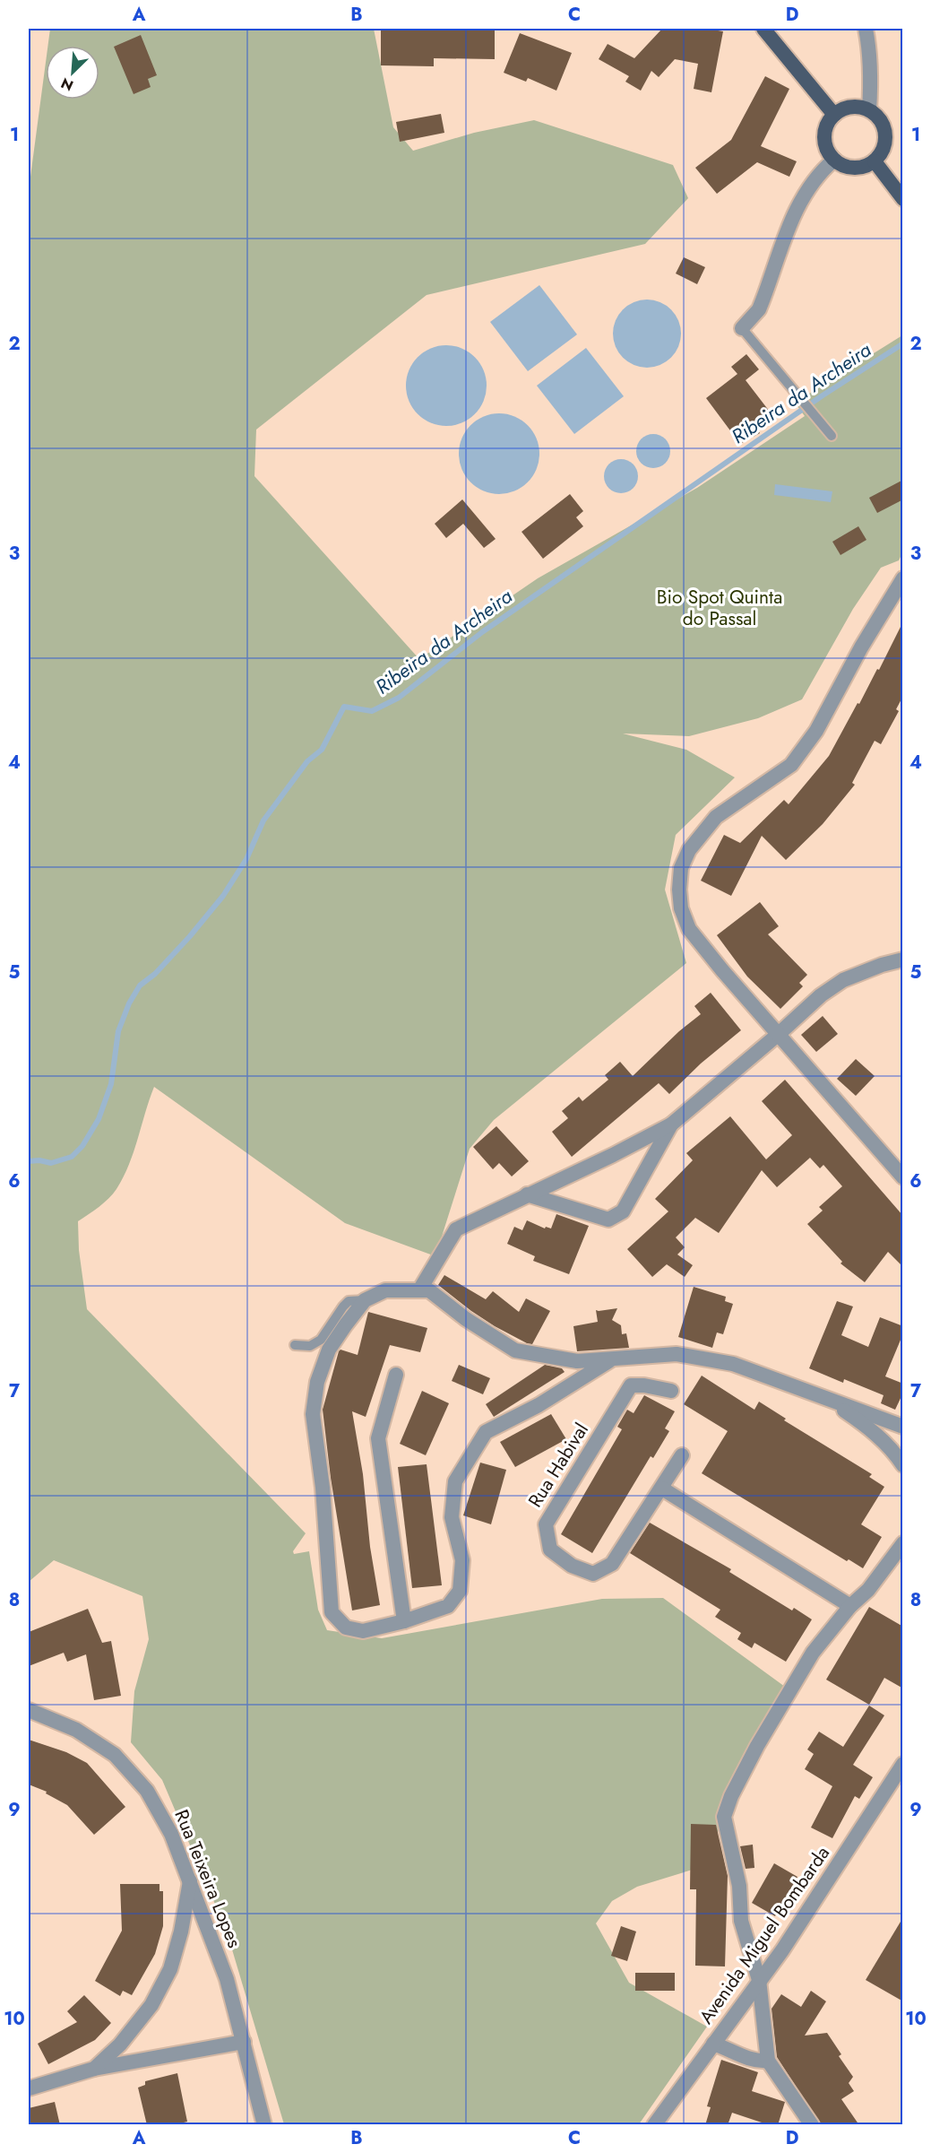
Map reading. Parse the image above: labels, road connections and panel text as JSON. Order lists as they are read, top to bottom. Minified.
{"streets":{"street":["Rua Habival","Rua Teixeira Lopes","Avenida Miguel Bombarda"]},"water":["Ribeira da Archeira"],"parks":["Bio Spot Quinta do Passal"],"north":"bottom left","grid":{"columns":["A","B","C","D"],"rows":["1","2","3","4","5","6","7","8","9","10"]}}
